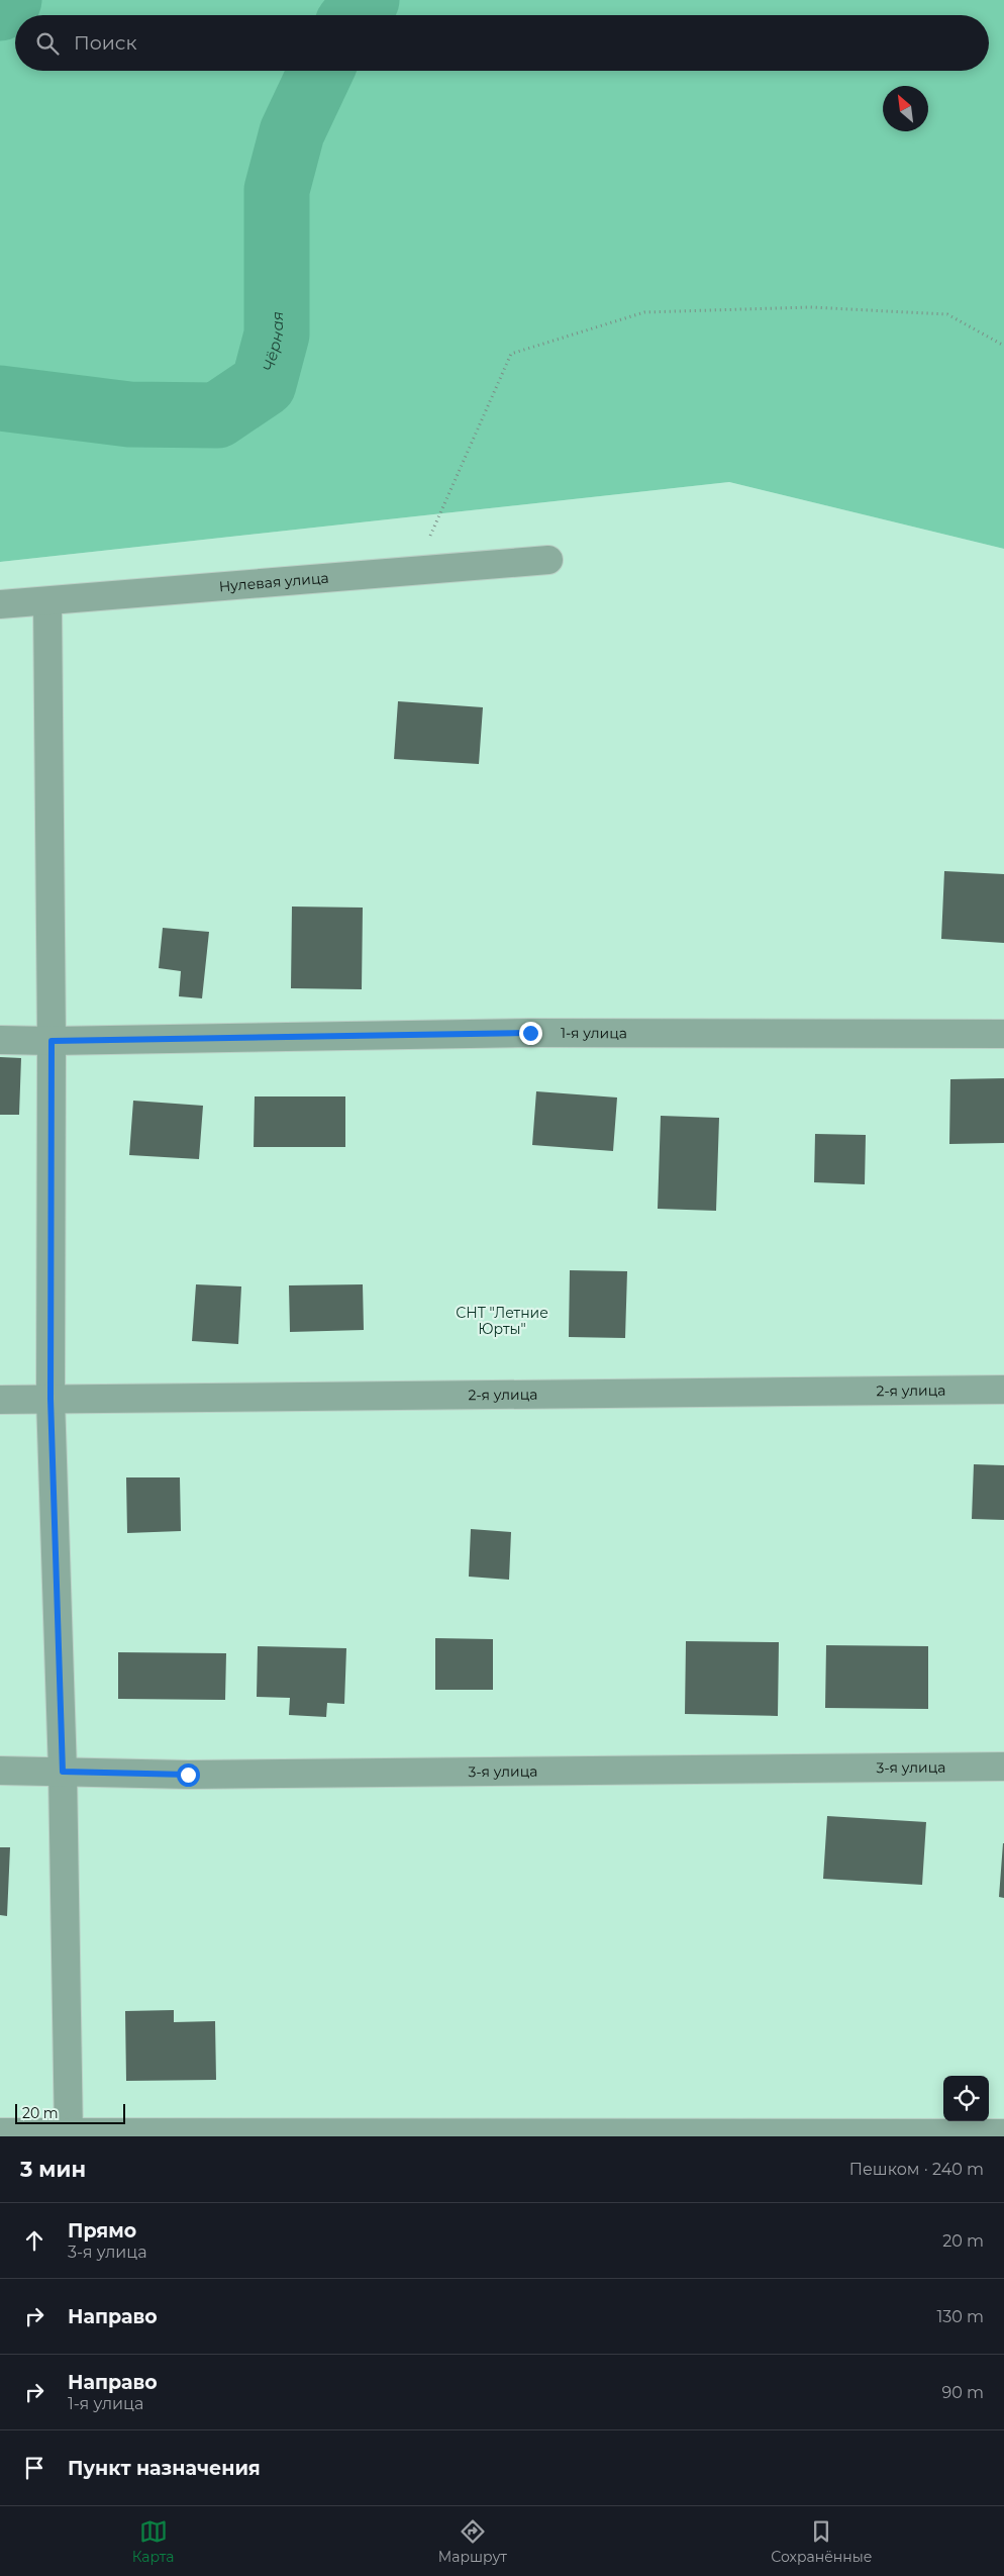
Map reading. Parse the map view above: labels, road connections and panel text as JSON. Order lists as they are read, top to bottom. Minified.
{"streets":{"street":["Нулевая улица","1-я улица","2-я улица","3-я улица"]},"water":["Чёрная"],"parks":["СНТ \"Летние Юрты\""],"scale_bar":"20 m","north":"top left","page":{"search":"Поиск","scale":"20 m","heading":["3 мин","Пешком · 240 m"],"list":[["Прямо","3-я улица","20 m"],["Направо","130 m"],["Направо","1-я улица","90 m"],"Пункт назначения"],"nav":["Карта","Маршрут","Сохранённые"]}}
